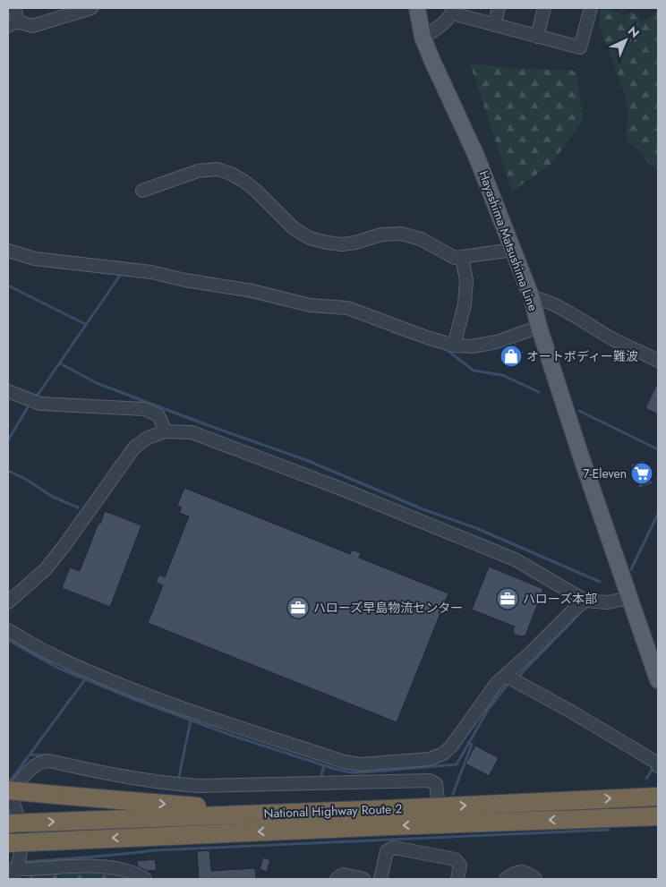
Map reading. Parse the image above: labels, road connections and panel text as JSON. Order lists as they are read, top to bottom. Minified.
{"streets":{"highway":["National Highway Route 2"],"main road":["Hayashima Matsushima Line"]},"places":{"shop":["オートボディー難波"],"supermarket":["7-Eleven"],"office":["ハローズ本部","ハローズ早島物流センター"]},"north":"top right"}
